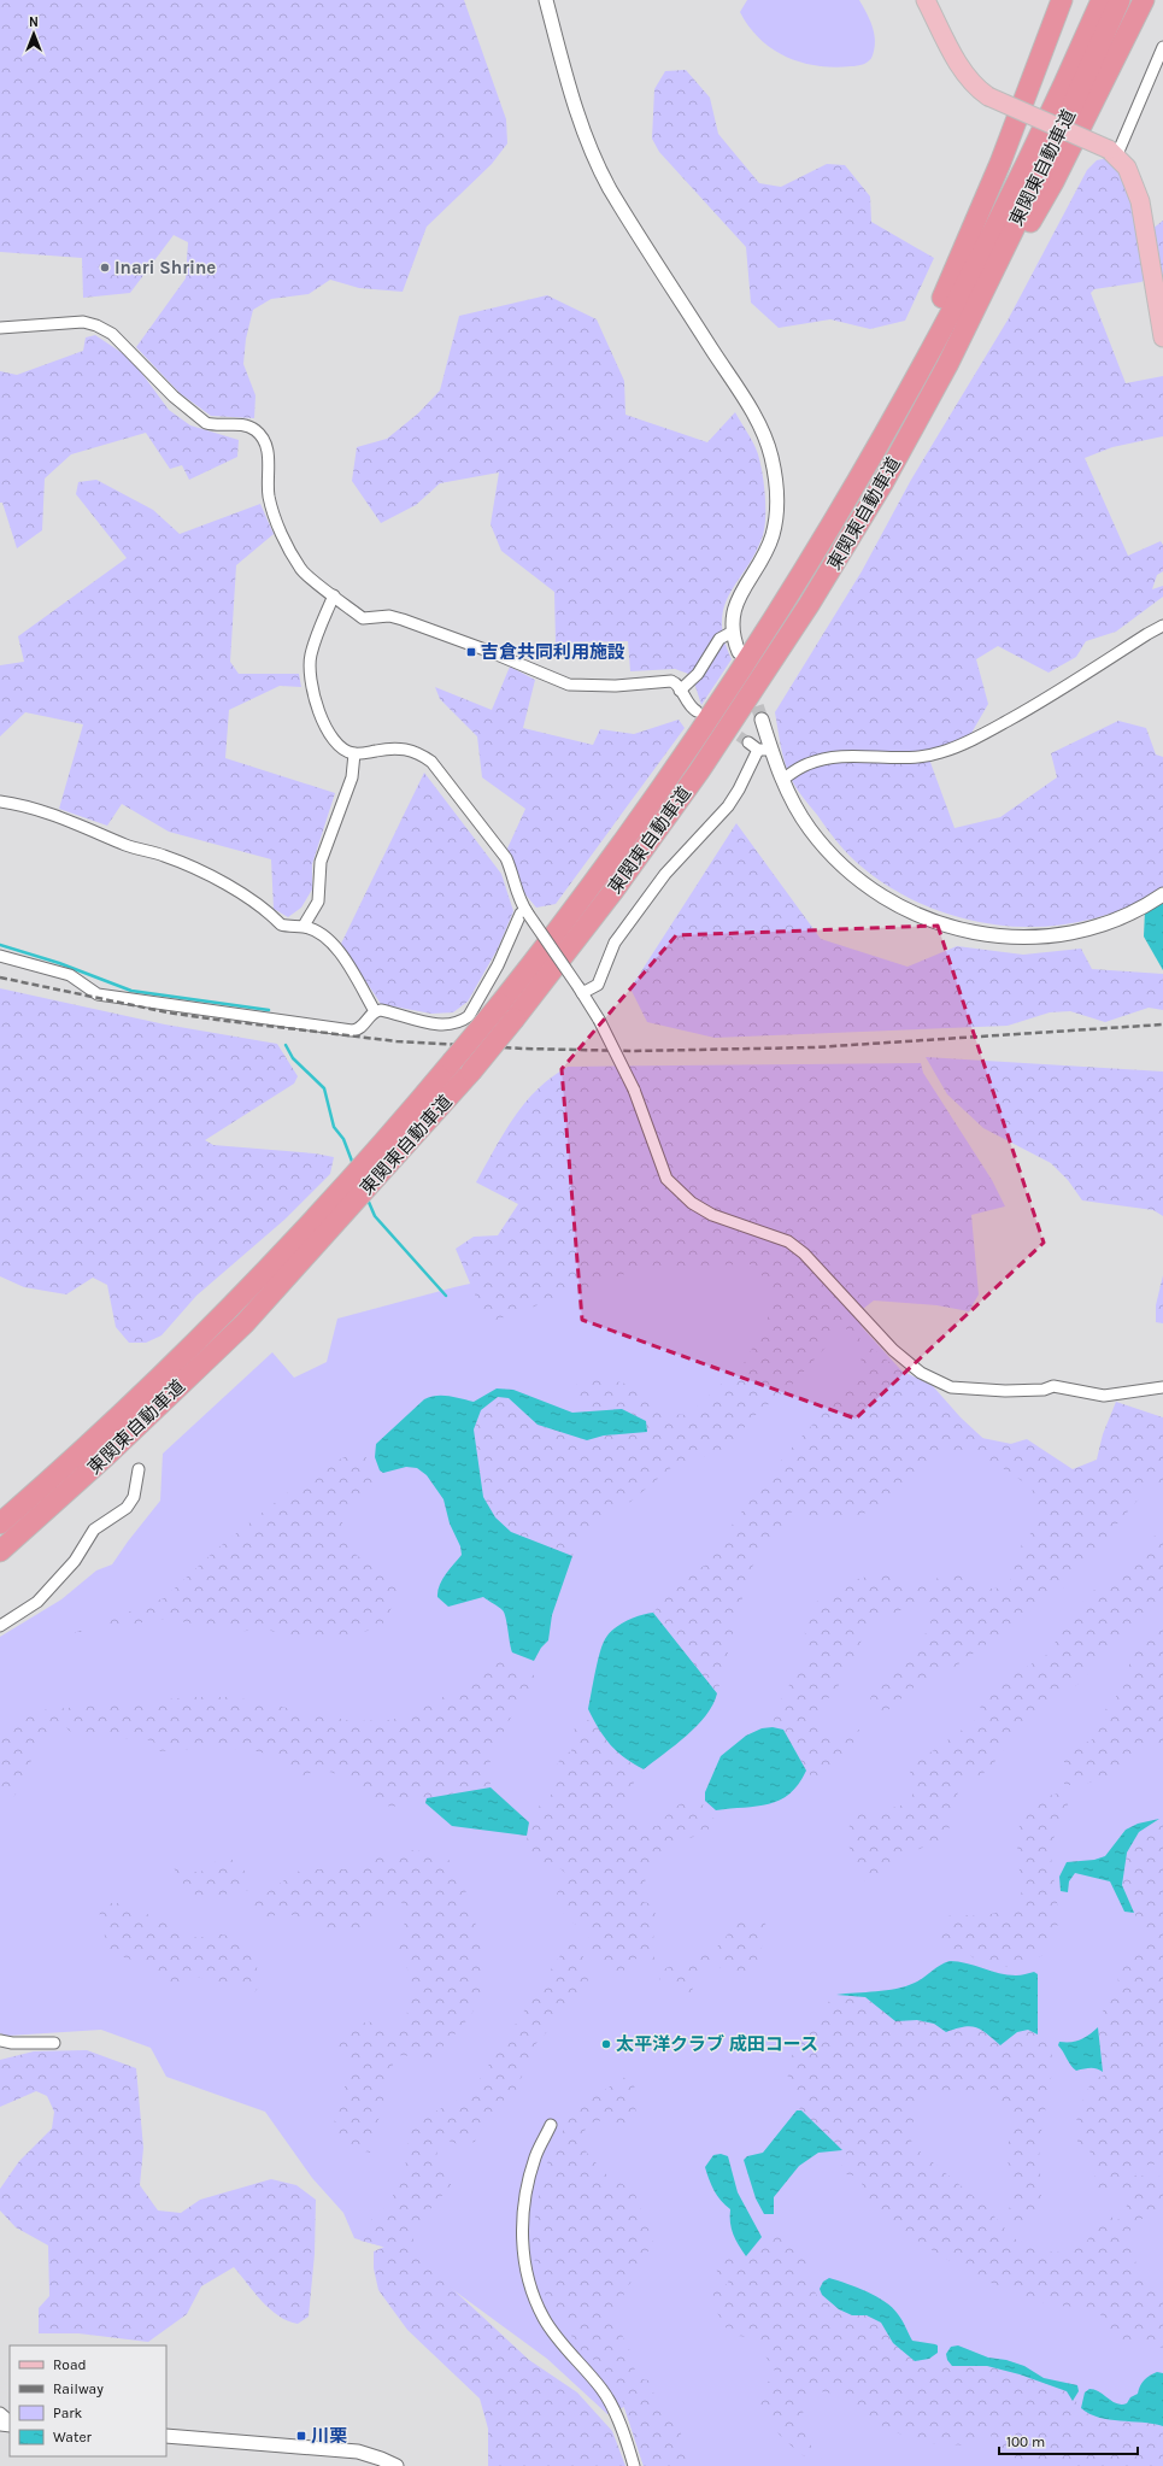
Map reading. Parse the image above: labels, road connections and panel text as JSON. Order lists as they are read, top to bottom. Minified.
{"streets":{"highway":["東関東自動車道"]},"places":{"other":["Inari Shrine","太平洋クラブ 成田コース"],"transit":["吉倉共同利用施設","川栗"]},"legend":["Road","Railway","Park","Water"],"scale_bar":"100 m","north":"top"}
